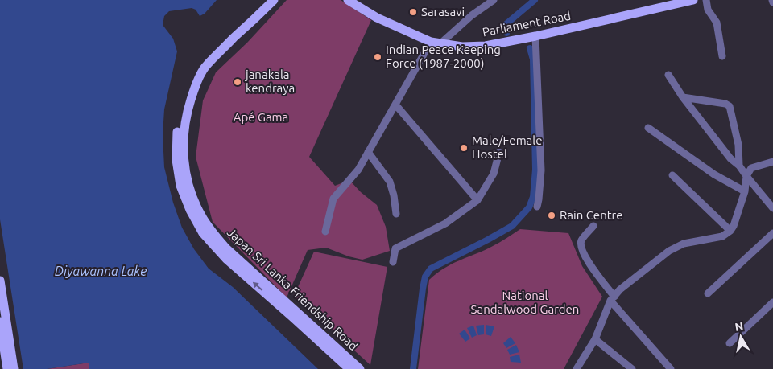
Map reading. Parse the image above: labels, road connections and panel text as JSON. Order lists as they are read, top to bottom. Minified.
{"streets":{"main road":["Parliament Road","Japan Sri Lanka Friendship Road"]},"one_way":["Japan Sri Lanka Friendship Road"],"water":["Diyawanna Lake"],"parks":["Apé Gama","National Sandalwood Garden"],"places":["Sarasavi","Indian Peace Keeping Force (1987-2000)","janakala kendraya","Male/Female Hostel","Rain Centre"],"north":"top"}
